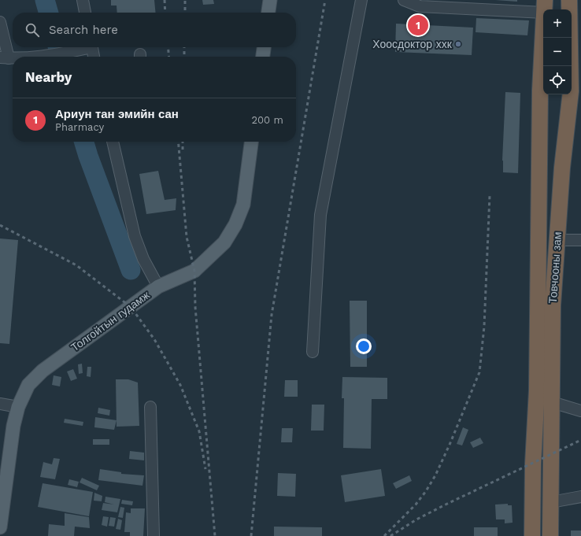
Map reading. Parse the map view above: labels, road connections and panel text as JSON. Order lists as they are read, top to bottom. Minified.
{"streets":{"highway":["Товчооны зам"],"main road":["Толгойтын гудамж"]},"places":["Хоосдоктор ххк"],"page":{"map_buttons":["+","−"],"search":"Search here","pins":"1","heading":"Nearby","list":[{"mark":"1","name":"Ариун тан эмийн сан","note":"Pharmacy","value":"200 m"}]}}
